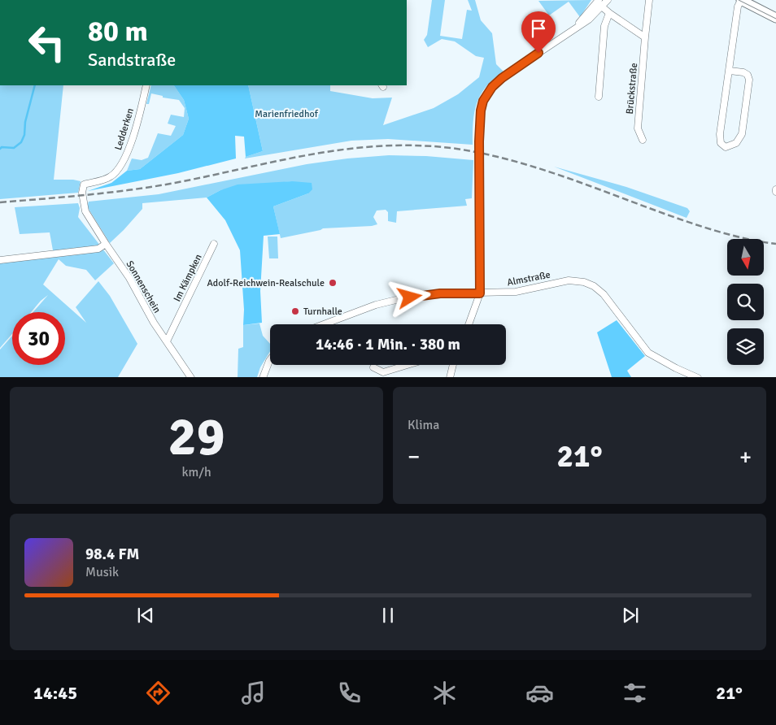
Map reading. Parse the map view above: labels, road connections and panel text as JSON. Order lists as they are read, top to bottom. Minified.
{"streets":{"street":["Brückstraße","Ledderken","Im Kämpken","Almstraße","Sonnenschein"]},"crossings":[["Ledderken","Sonnenschein"],["Im Kämpken","Sonnenschein"]],"parks":["Marienfriedhof"],"places":["Adolf-Reichwein-Realschule","Turnhalle"],"north":"bottom","page":{"turn":["80 m","Sandstraße"],"limit":"30","trip":"14:46 · 1 Min. · 380 m","tile":[["29","km/h"],"Klima"],"heat":["−","21°","+"],"song":["98.4 FM","Musik"],"tabs":["14:45","21°"]}}
